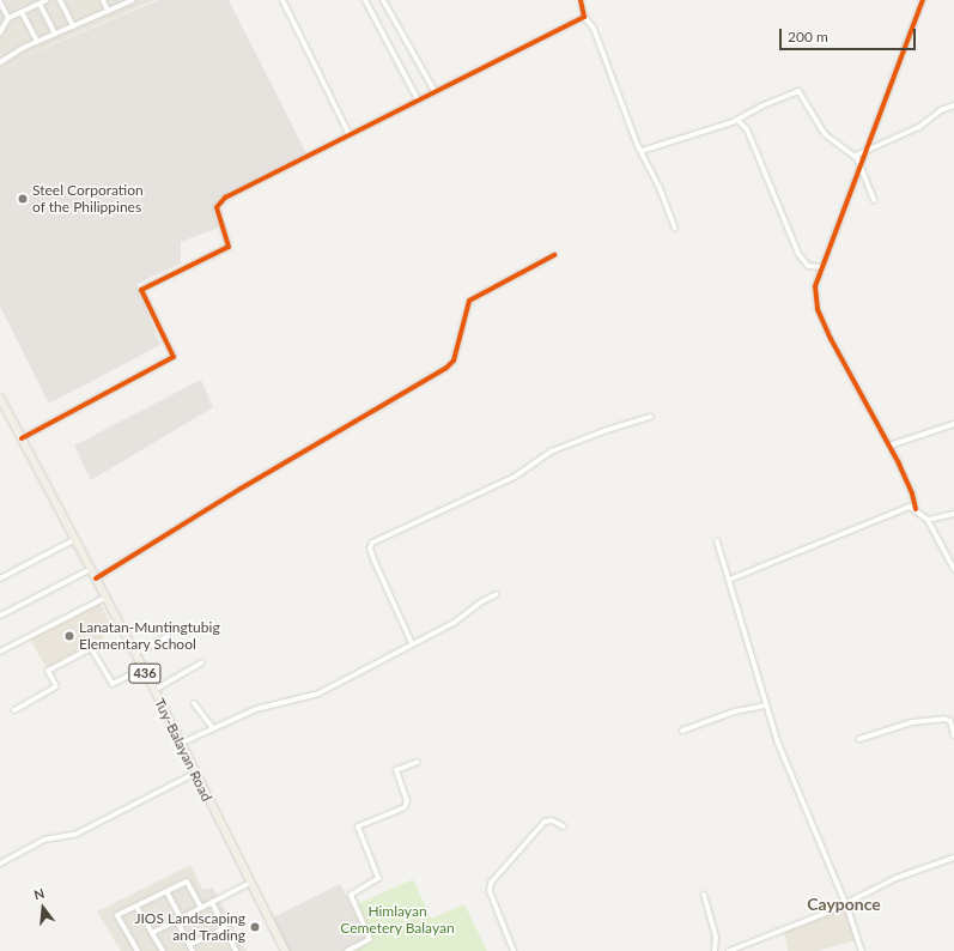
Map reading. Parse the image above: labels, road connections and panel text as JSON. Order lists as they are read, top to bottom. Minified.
{"streets":{"main road":["436","Tuy-Balayan Road"]},"districts":["Cayponce"],"parks":["Himlayan Cemetery Balayan"],"places":["Steel Corporation of the Philippines","Lanatan-Muntingtubig Elementary School","JIOS Landscaping and Trading"],"scale_bar":"200 m","north":"top"}
